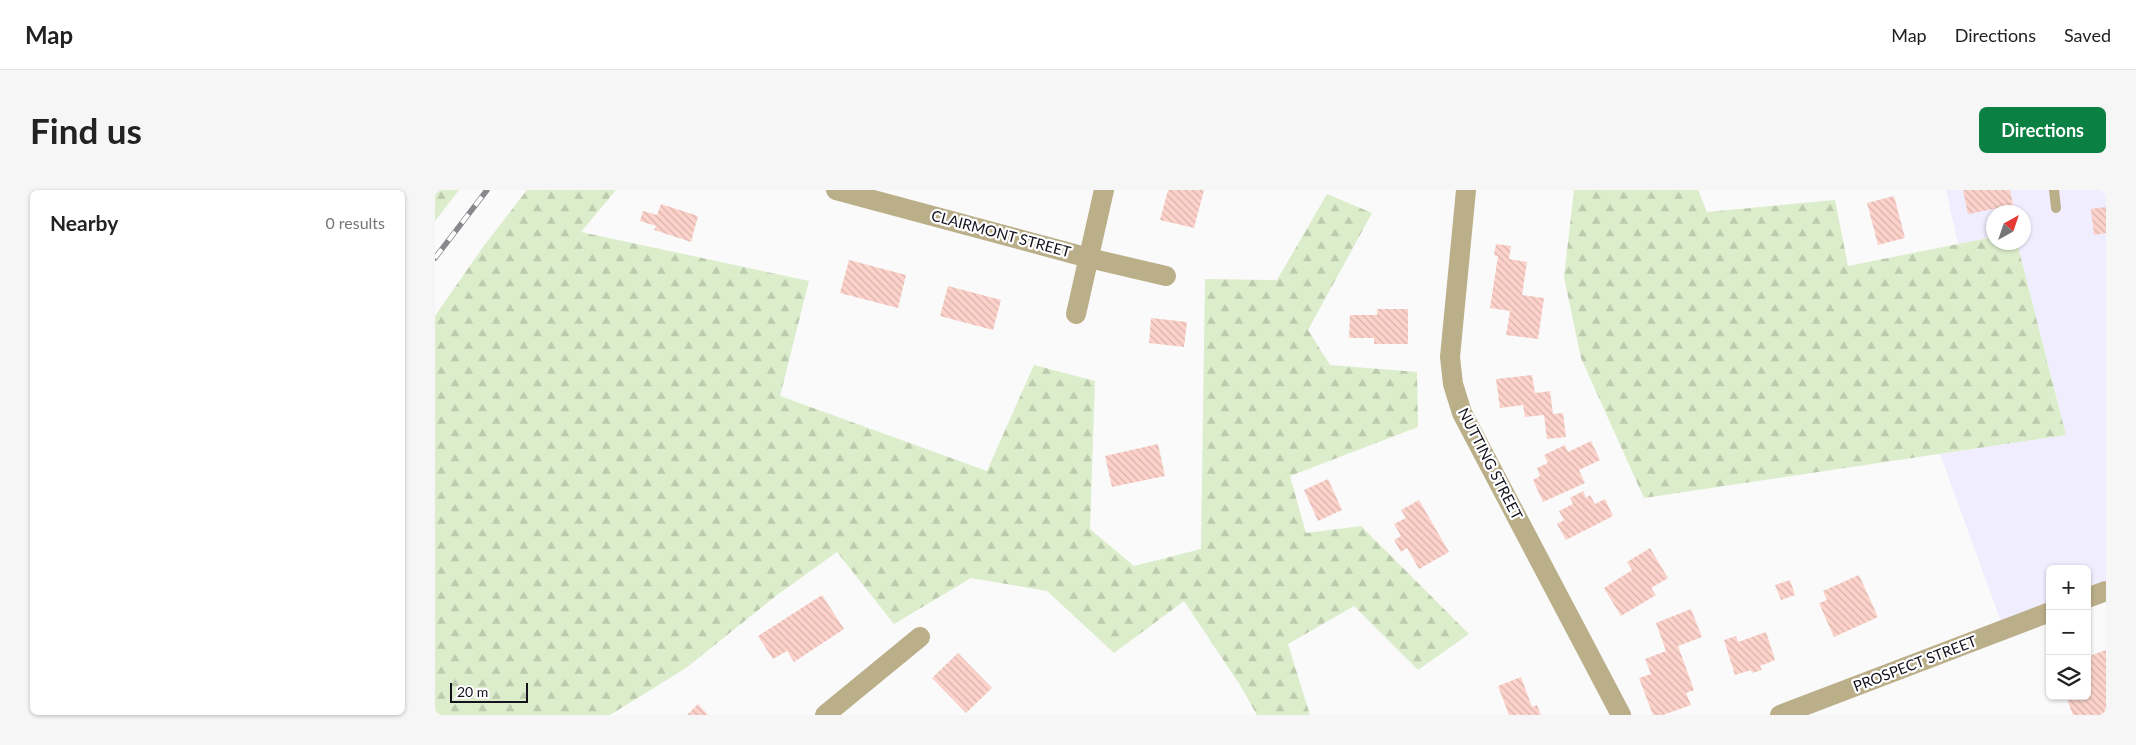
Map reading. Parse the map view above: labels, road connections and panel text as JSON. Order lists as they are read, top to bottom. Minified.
{"streets":{"street":["CLAIRMONT STREET","NUTTING STREET","PROSPECT STREET"]},"scale_bar":"20 m","north":"top right","page":{"header":"Map","nav":["Map","Directions","Saved"],"buttons":"Directions","title":"Find us","heading":["Nearby","0 results"],"map_buttons":["+","−"],"scale":"20 m"}}
